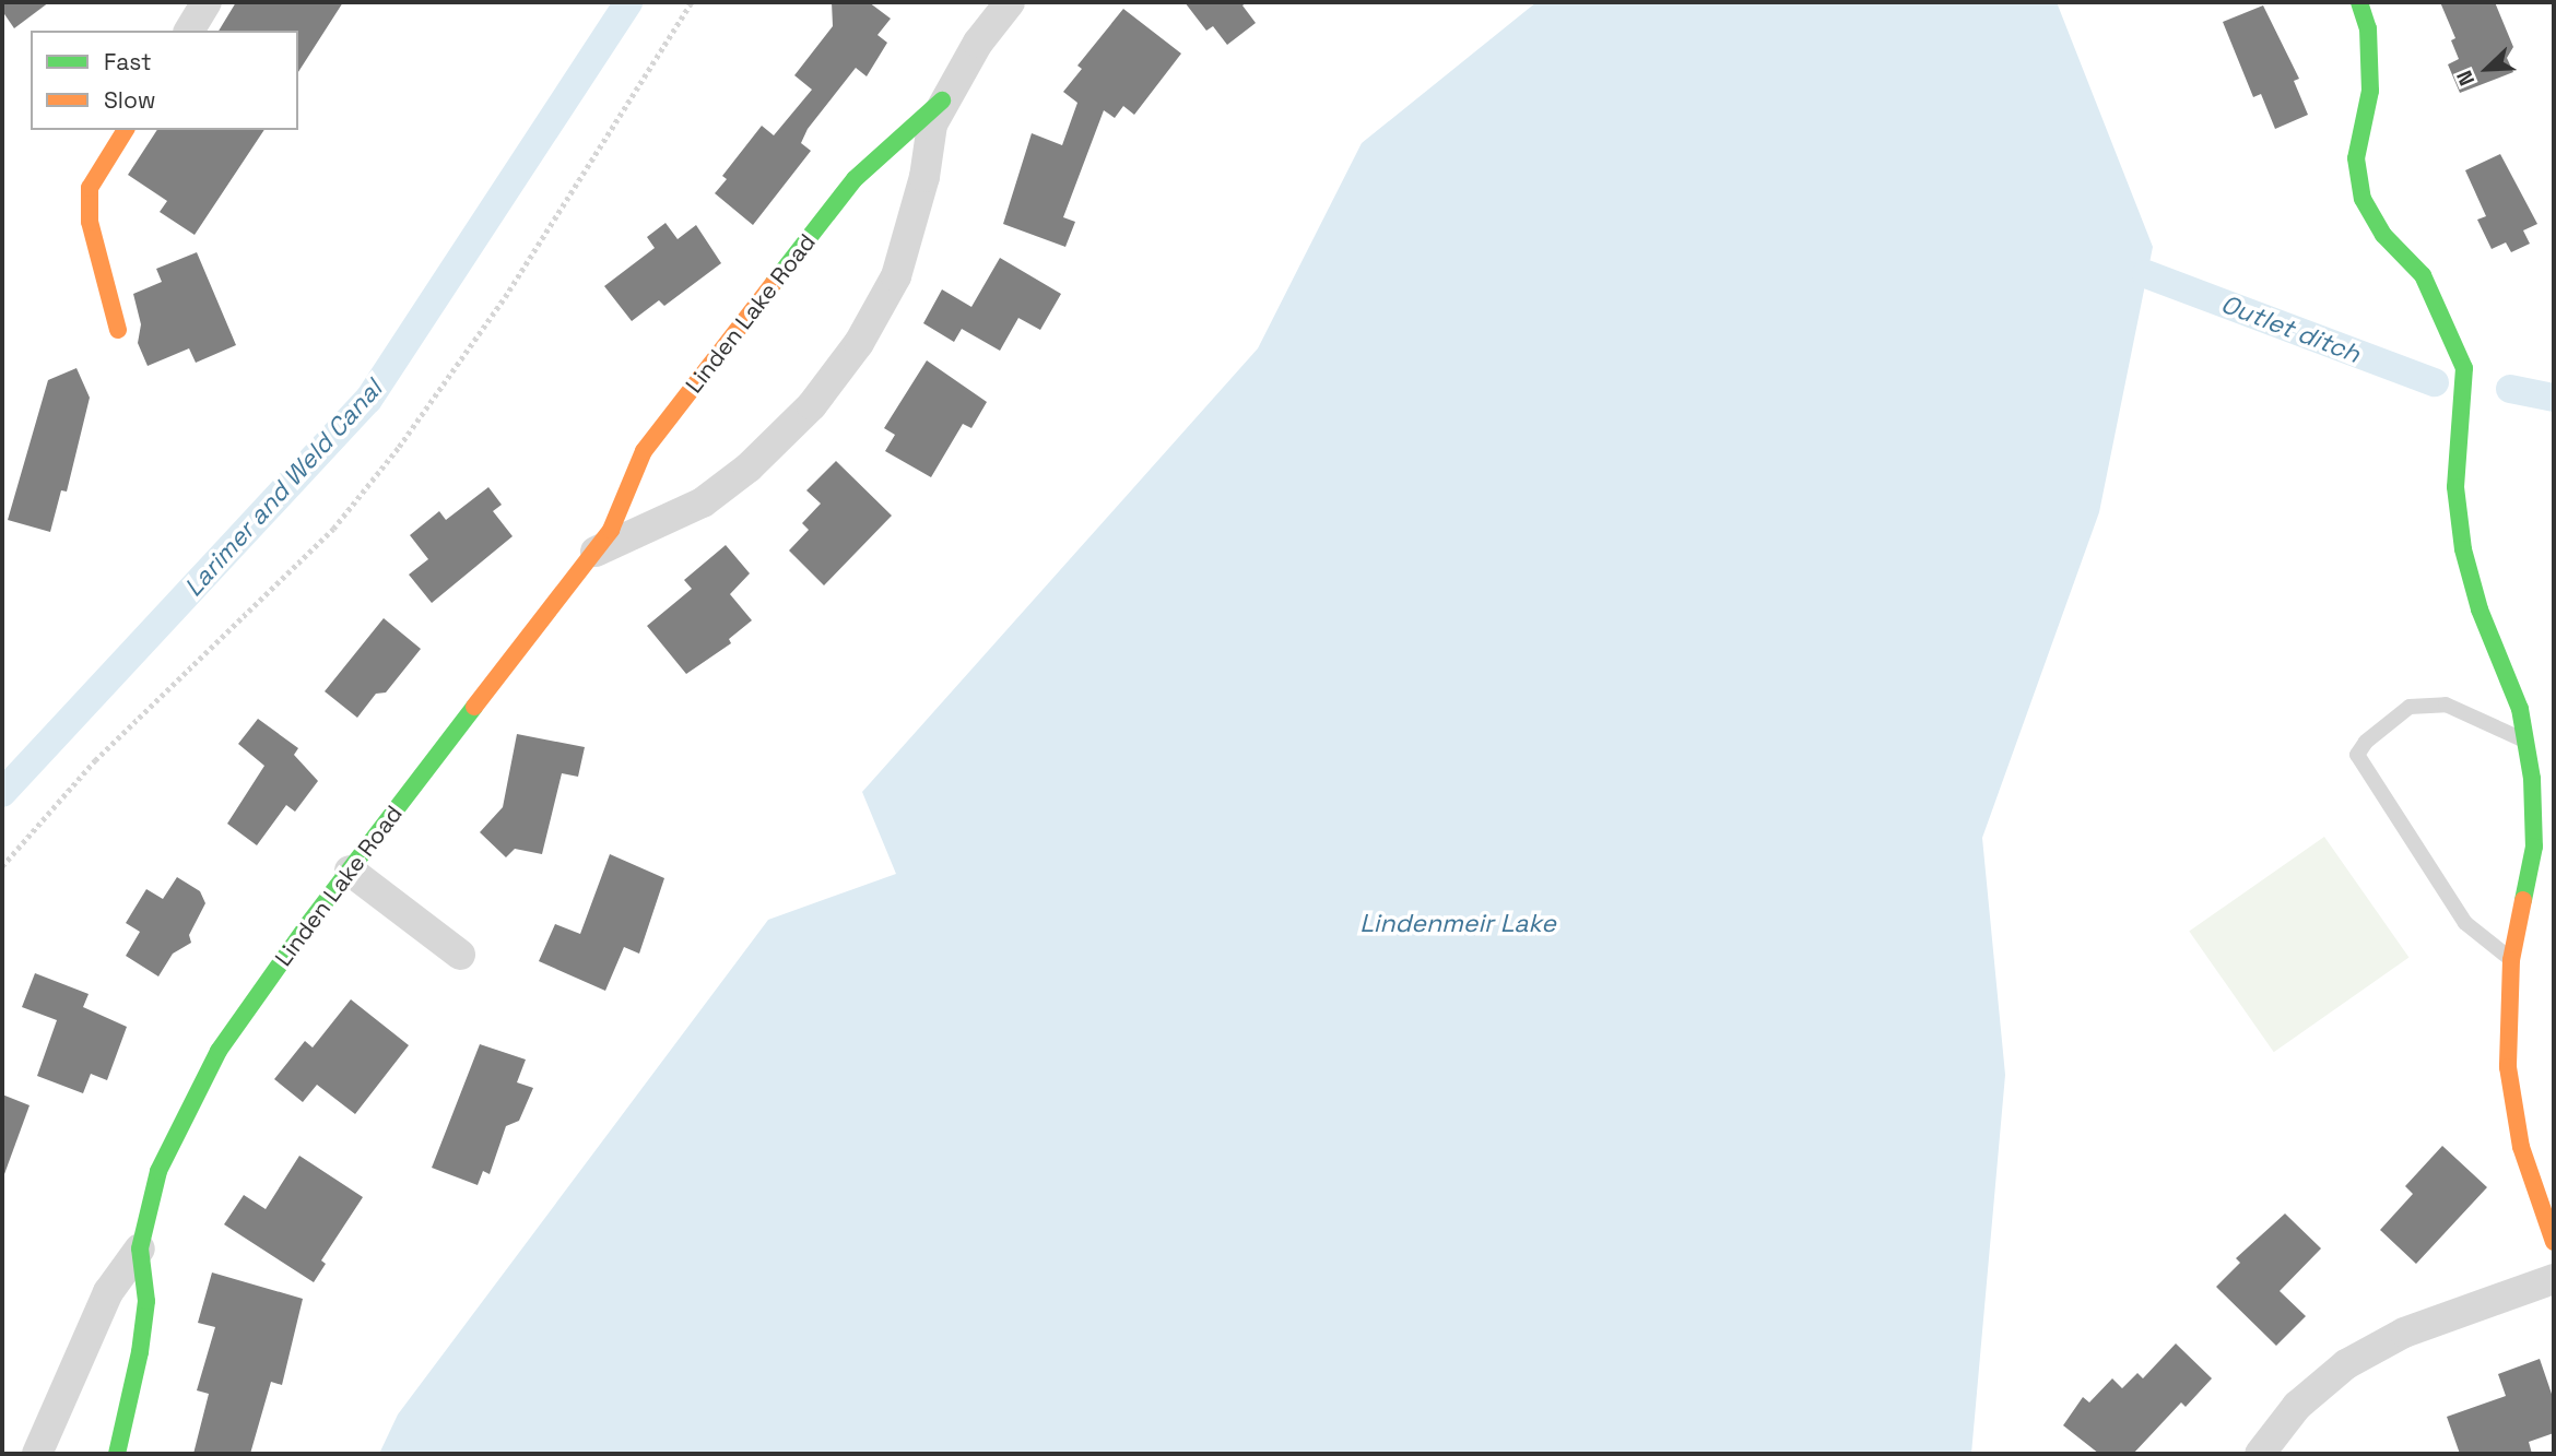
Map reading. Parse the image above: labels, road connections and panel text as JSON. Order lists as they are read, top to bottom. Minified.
{"streets":{"street":["Linden Lake Road"]},"water":["Outlet ditch","Larimer and Weld Canal","Lindenmeir Lake"],"legend":["Fast","Slow"],"north":"bottom left"}
